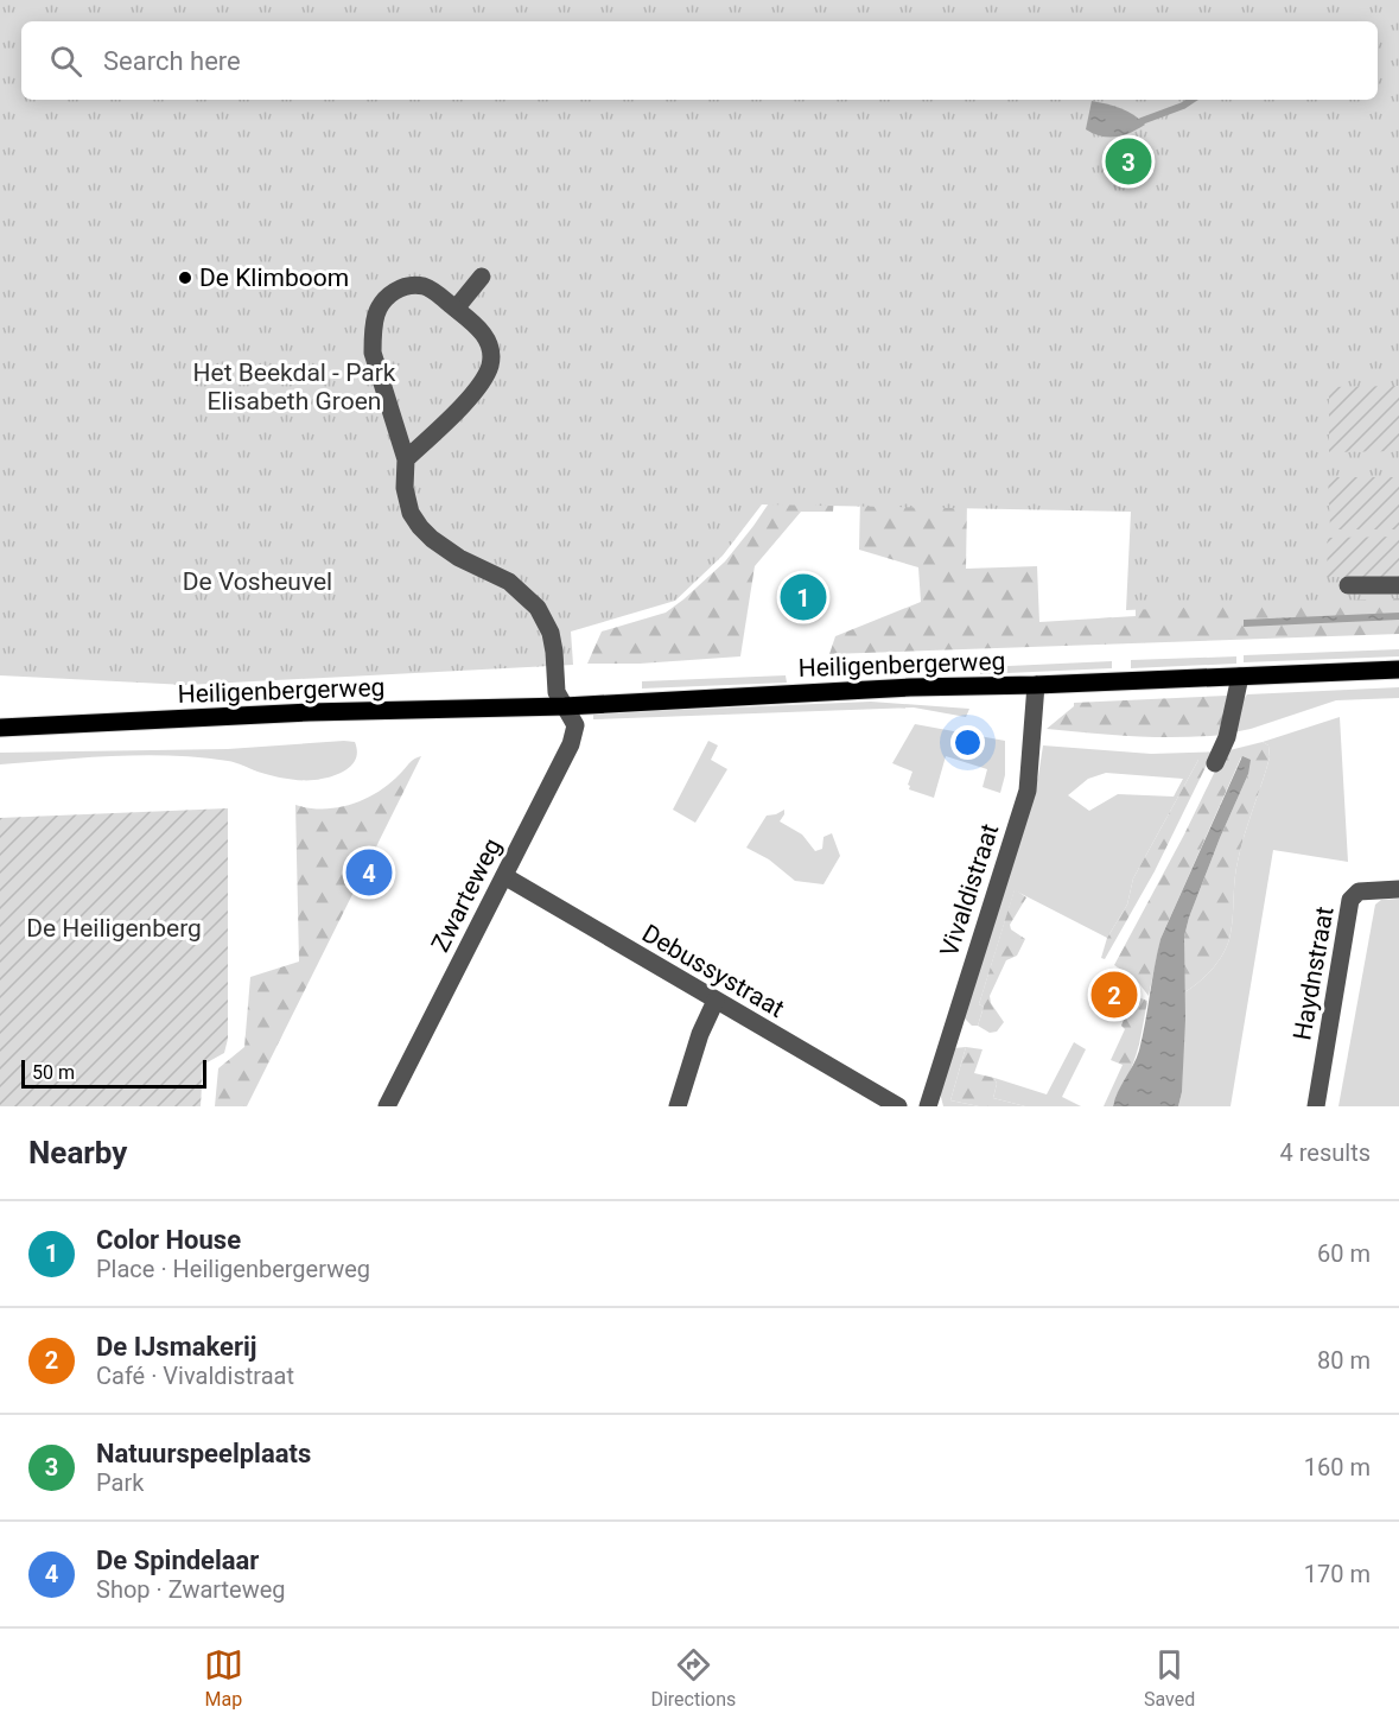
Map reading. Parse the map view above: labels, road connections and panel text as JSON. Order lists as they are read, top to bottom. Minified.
{"streets":{"main road":["Heiligenbergerweg"],"street":["Vivaldistraat","Zwarteweg","Debussystraat","Haydnstraat"]},"crossings":[["Heiligenbergerweg","Vivaldistraat"],["Heiligenbergerweg","Zwarteweg"],["Zwarteweg","Debussystraat"]],"parks":["Het Beekdal - Park Elisabeth Groen","De Vosheuvel","De Heiligenberg"],"places":["De Klimboom"],"scale_bar":"50 m","page":{"search":"Search here","pins":["3","1","4","2"],"scale":"50 m","heading":["Nearby","4 results"],"list":[{"mark":"1","name":"Color House","note":"Place · Heiligenbergerweg","value":"60 m"},{"mark":"2","name":"De IJsmakerij","note":"Café · Vivaldistraat","value":"80 m"},{"mark":"3","name":"Natuurspeelplaats","note":"Park","value":"160 m"},{"mark":"4","name":"De Spindelaar","note":"Shop · Zwarteweg","value":"170 m"}],"nav":["Map","Directions","Saved"]}}
